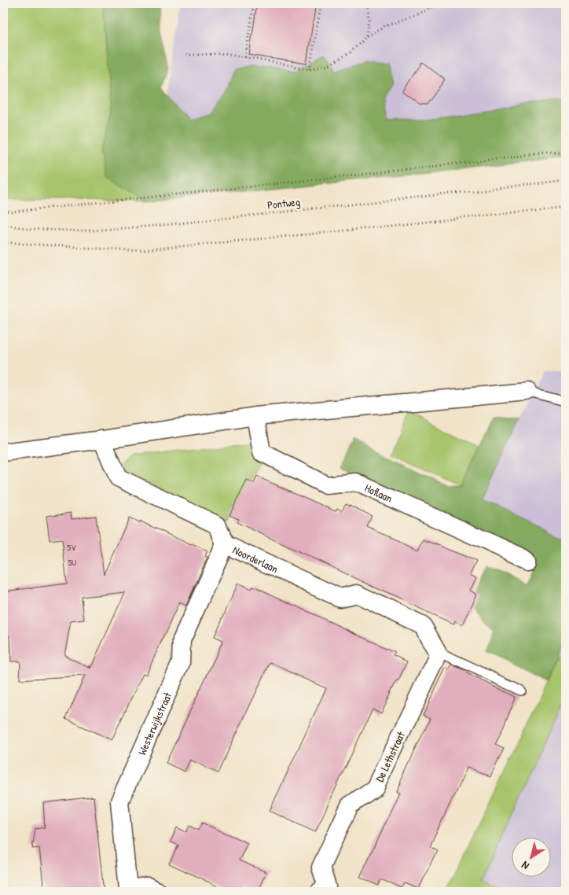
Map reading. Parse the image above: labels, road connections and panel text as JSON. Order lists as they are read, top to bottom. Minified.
{"streets":{"street":["Hoflaan","Noorderlaan","Westerwijkstraat","De Lethstraat"],"path":["Pontweg"]},"crossings":[["Noorderlaan","Westerwijkstraat"],["Noorderlaan","De Lethstraat"]],"house_numbers":["5V","5U"],"north":"bottom left"}
